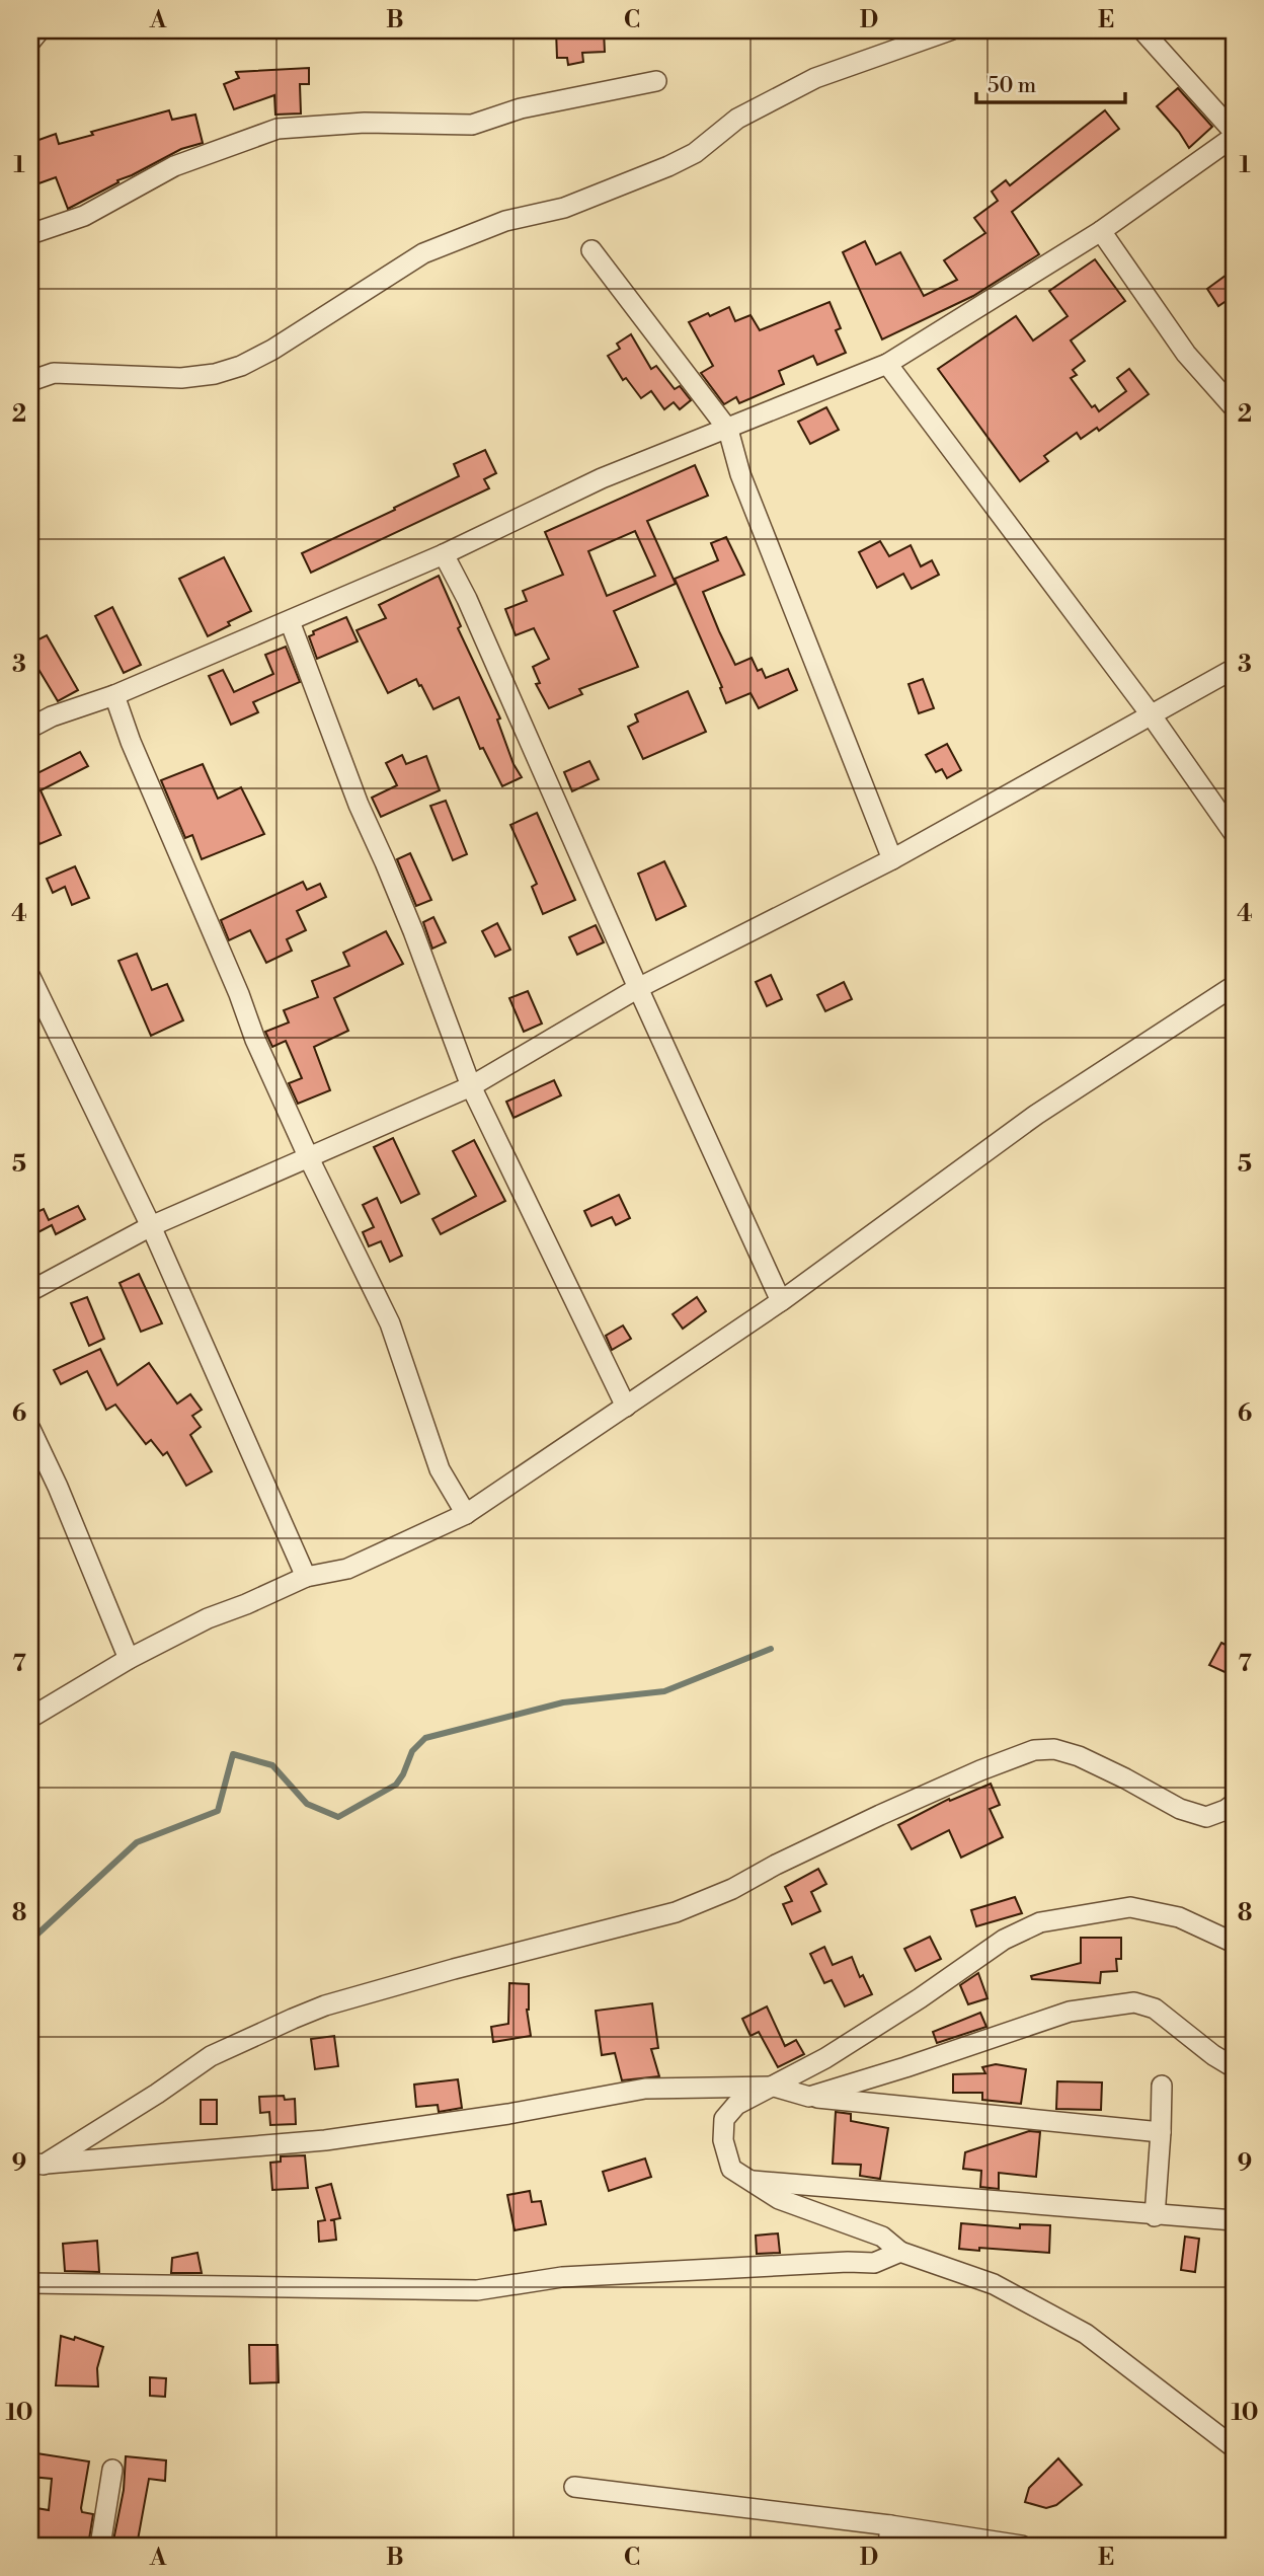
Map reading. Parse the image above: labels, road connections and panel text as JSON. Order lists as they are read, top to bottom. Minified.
{"scale_bar":"50 m","grid":{"columns":["A","B","C","D","E"],"rows":["1","2","3","4","5","6","7","8","9","10"]}}
